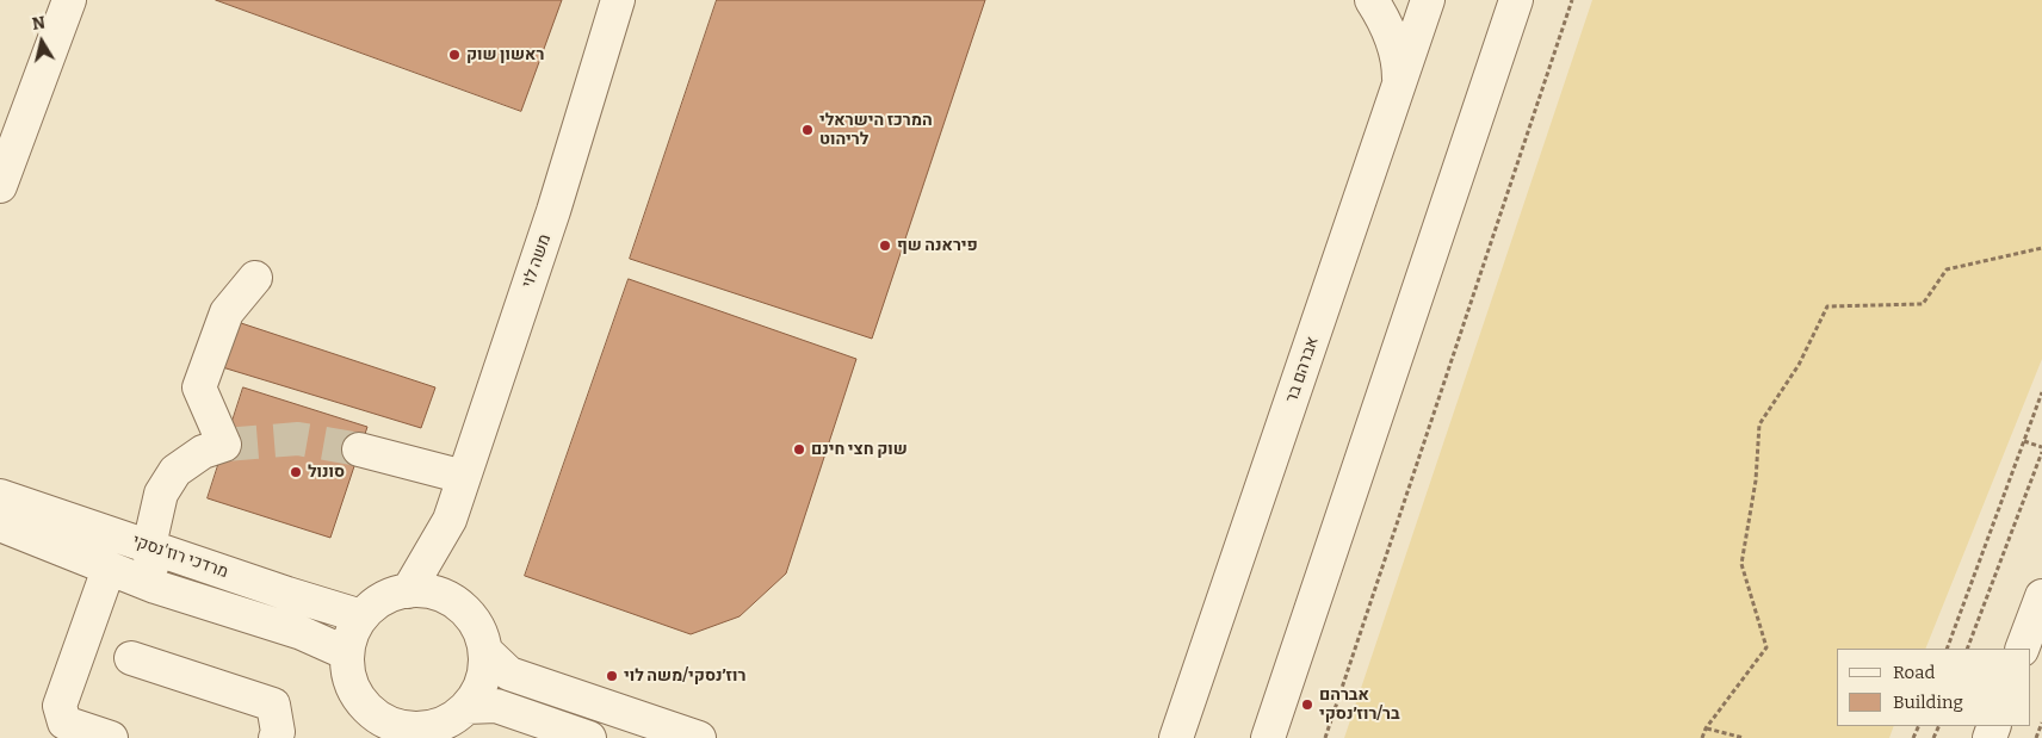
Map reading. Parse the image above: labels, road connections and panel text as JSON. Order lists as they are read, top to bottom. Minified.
{"streets":{"street":["משה לוי","אברהם בר","מרדכי רוז'נסקי"]},"crossings":[["משה לוי","מרדכי רוז'נסקי"]],"places":["ראשון שוק","המרכז הישראלי לריהוט","פיראנה שף","שוק חצי חינם","סונול","רוז׳נסקי/משה לוי","אברהם בר/רוז׳נסקי"],"legend":["Road","Building"],"north":"top"}
